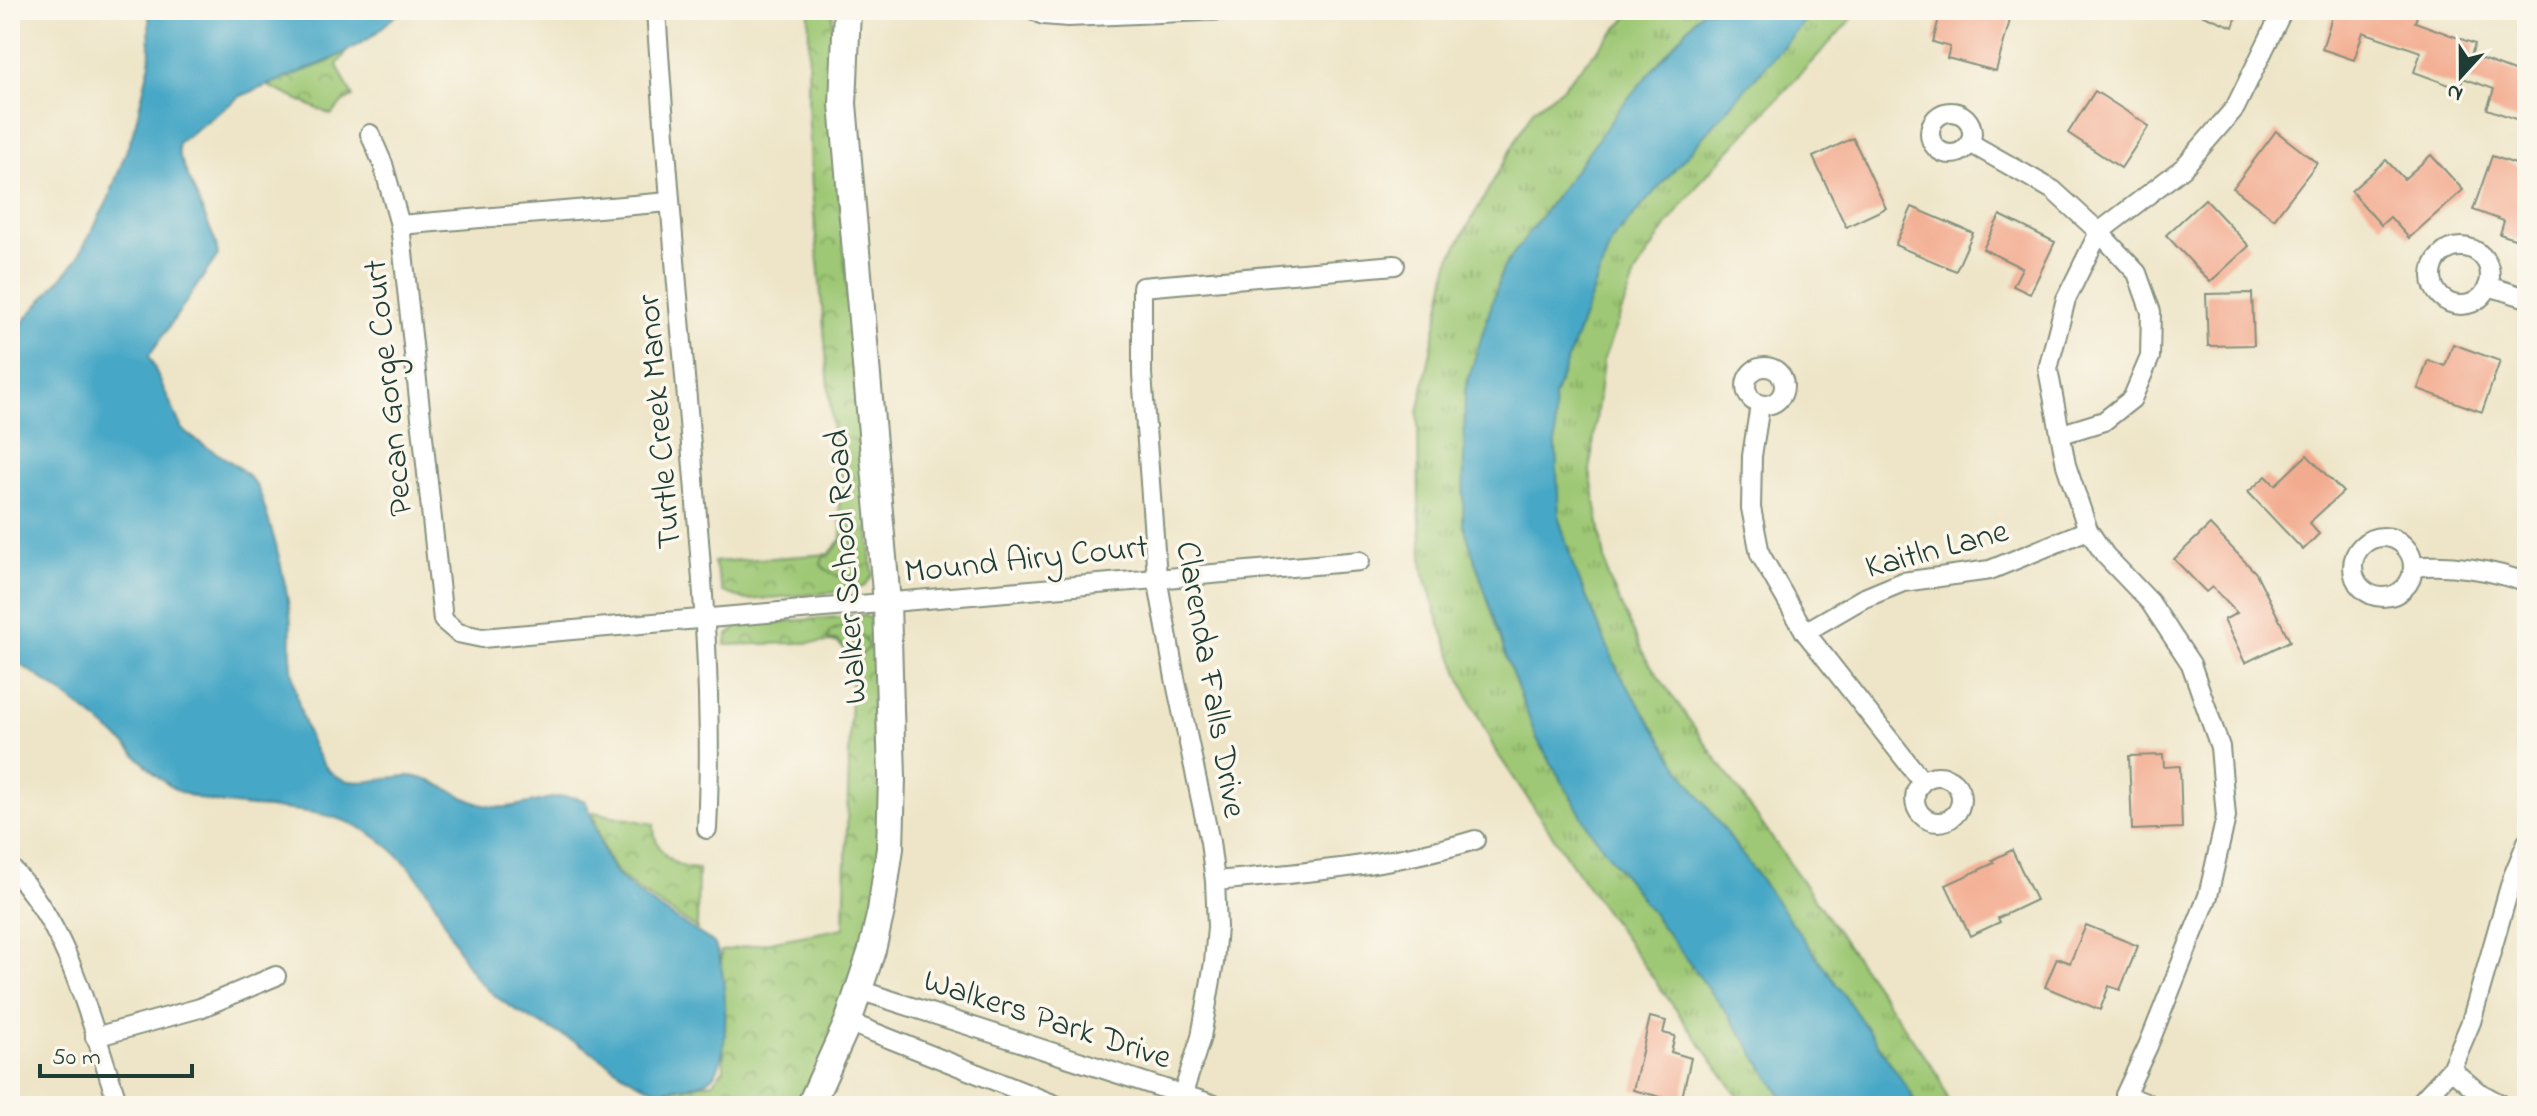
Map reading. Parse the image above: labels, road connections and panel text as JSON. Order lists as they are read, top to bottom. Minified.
{"streets":{"street":["Pecan Gorge Court","Turtle Creek Manor","Kaitln Lane","Mound Airy Court","Walker School Road","Clarenda Falls Drive","Walkers Park Drive"]},"crossings":[["Pecan Gorge Court","Mound Airy Court"],["Turtle Creek Manor","Mound Airy Court"],["Mound Airy Court","Walker School Road"],["Mound Airy Court","Clarenda Falls Drive"],["Walker School Road","Walkers Park Drive"],["Clarenda Falls Drive","Walkers Park Drive"]],"scale_bar":"50 m","north":"bottom"}
